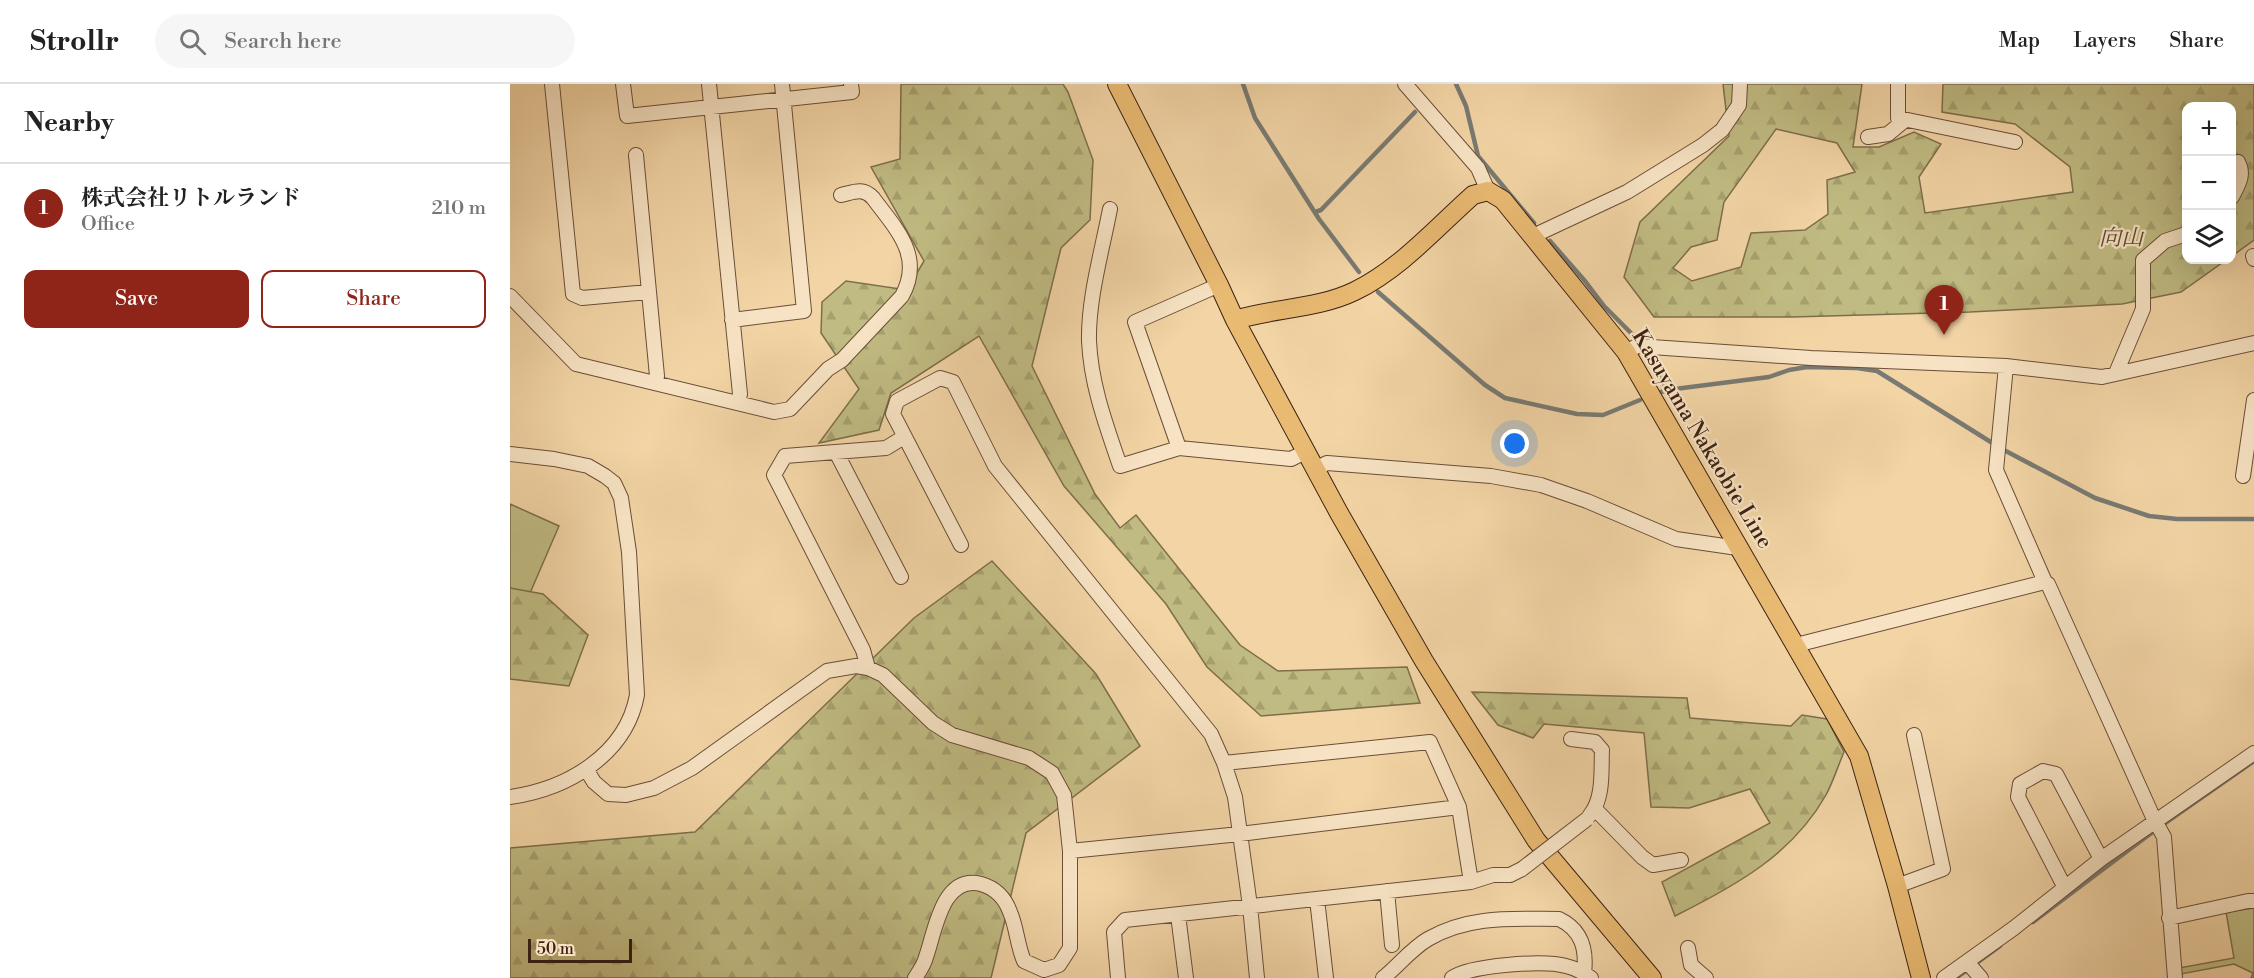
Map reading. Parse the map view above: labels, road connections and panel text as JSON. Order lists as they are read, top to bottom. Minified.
{"streets":{"main road":["Kasuyama Nakaobie Line"]},"parks":["向山"],"scale_bar":"50 m","page":{"header":"Strollr","search":"Search here","nav":["Map","Layers","Share"],"heading":"Nearby","map_buttons":["+","−"],"list":[{"mark":"1","name":"株式会社リトルランド","note":"Office","value":"210 m"}],"buttons":["Save","Share"],"pins":"1","scale":"50 m"}}
